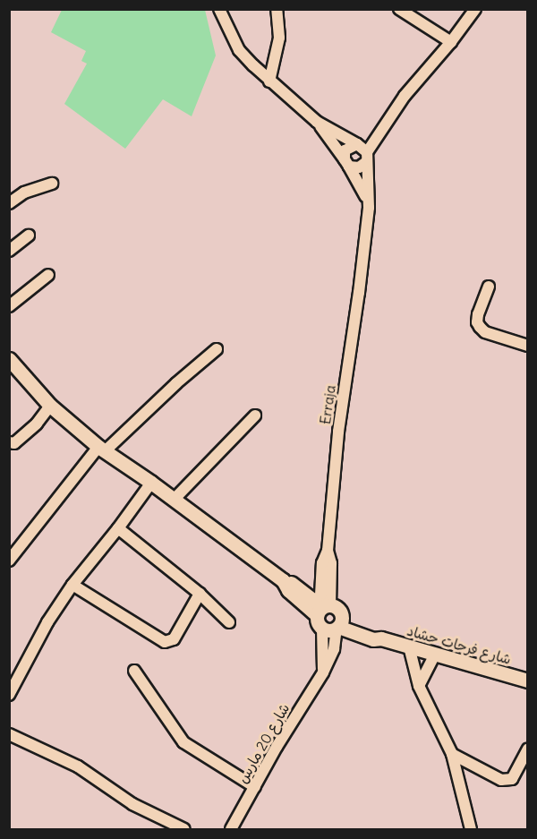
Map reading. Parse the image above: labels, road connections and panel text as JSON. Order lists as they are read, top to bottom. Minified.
{"streets":{"main road":["شارع فرحات حشاد"],"street":["Erraja","شارع 20 مارس"]},"crossings":[["شارع فرحات حشاد","شارع 20 مارس"]]}
